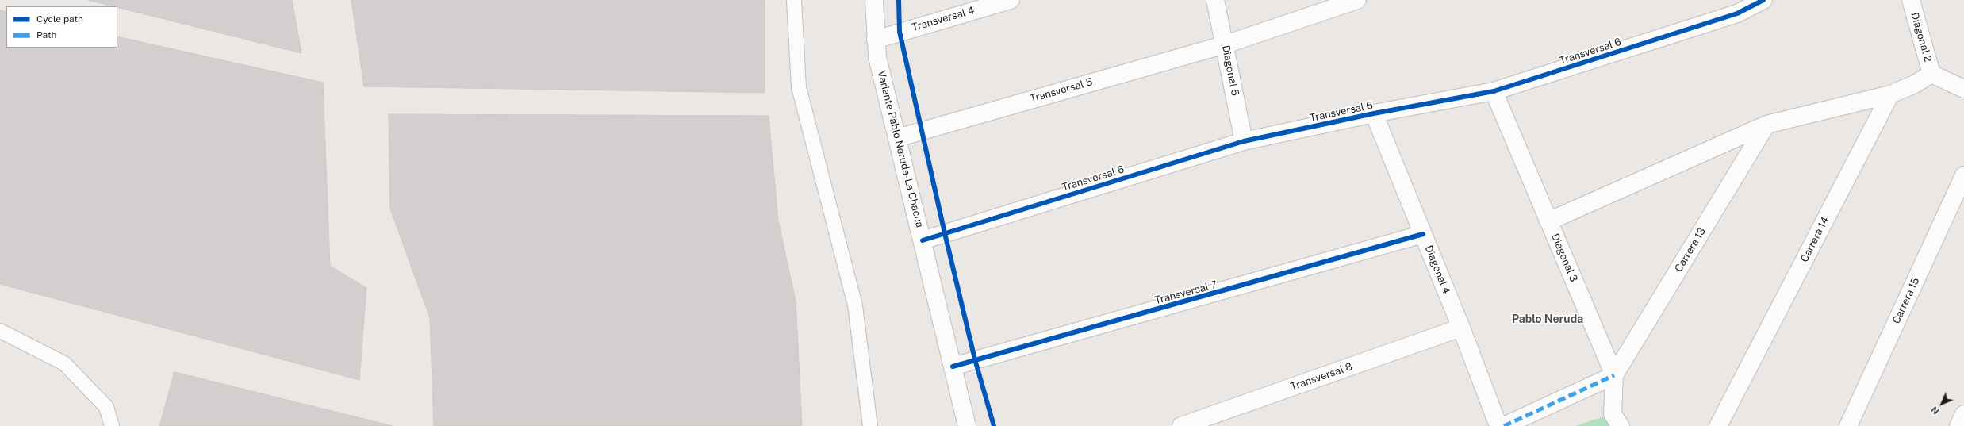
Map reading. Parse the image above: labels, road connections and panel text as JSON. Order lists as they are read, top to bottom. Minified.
{"streets":{"street":["Transversal 4","Diagonal 2","Transversal 6","Diagonal 5","Transversal 5","Variante Pablo Neruda-La Chacua","Carrera 14","Carrera 13","Diagonal 3","Diagonal 4","Transversal 7","Carrera 15","Transversal 8"]},"crossings":[["Transversal 4","Variante Pablo Neruda-La Chacua"],["Transversal 6","Diagonal 5"],["Transversal 6","Variante Pablo Neruda-La Chacua"],["Transversal 6","Diagonal 3"],["Transversal 6","Diagonal 4"],["Diagonal 5","Transversal 5"],["Transversal 5","Variante Pablo Neruda-La Chacua"],["Variante Pablo Neruda-La Chacua","Transversal 7"],["Carrera 13","Diagonal 3"],["Diagonal 4","Transversal 7"],["Diagonal 4","Transversal 8"]],"districts":["Pablo Neruda"],"legend":["Cycle path","Path"],"north":"bottom left"}
